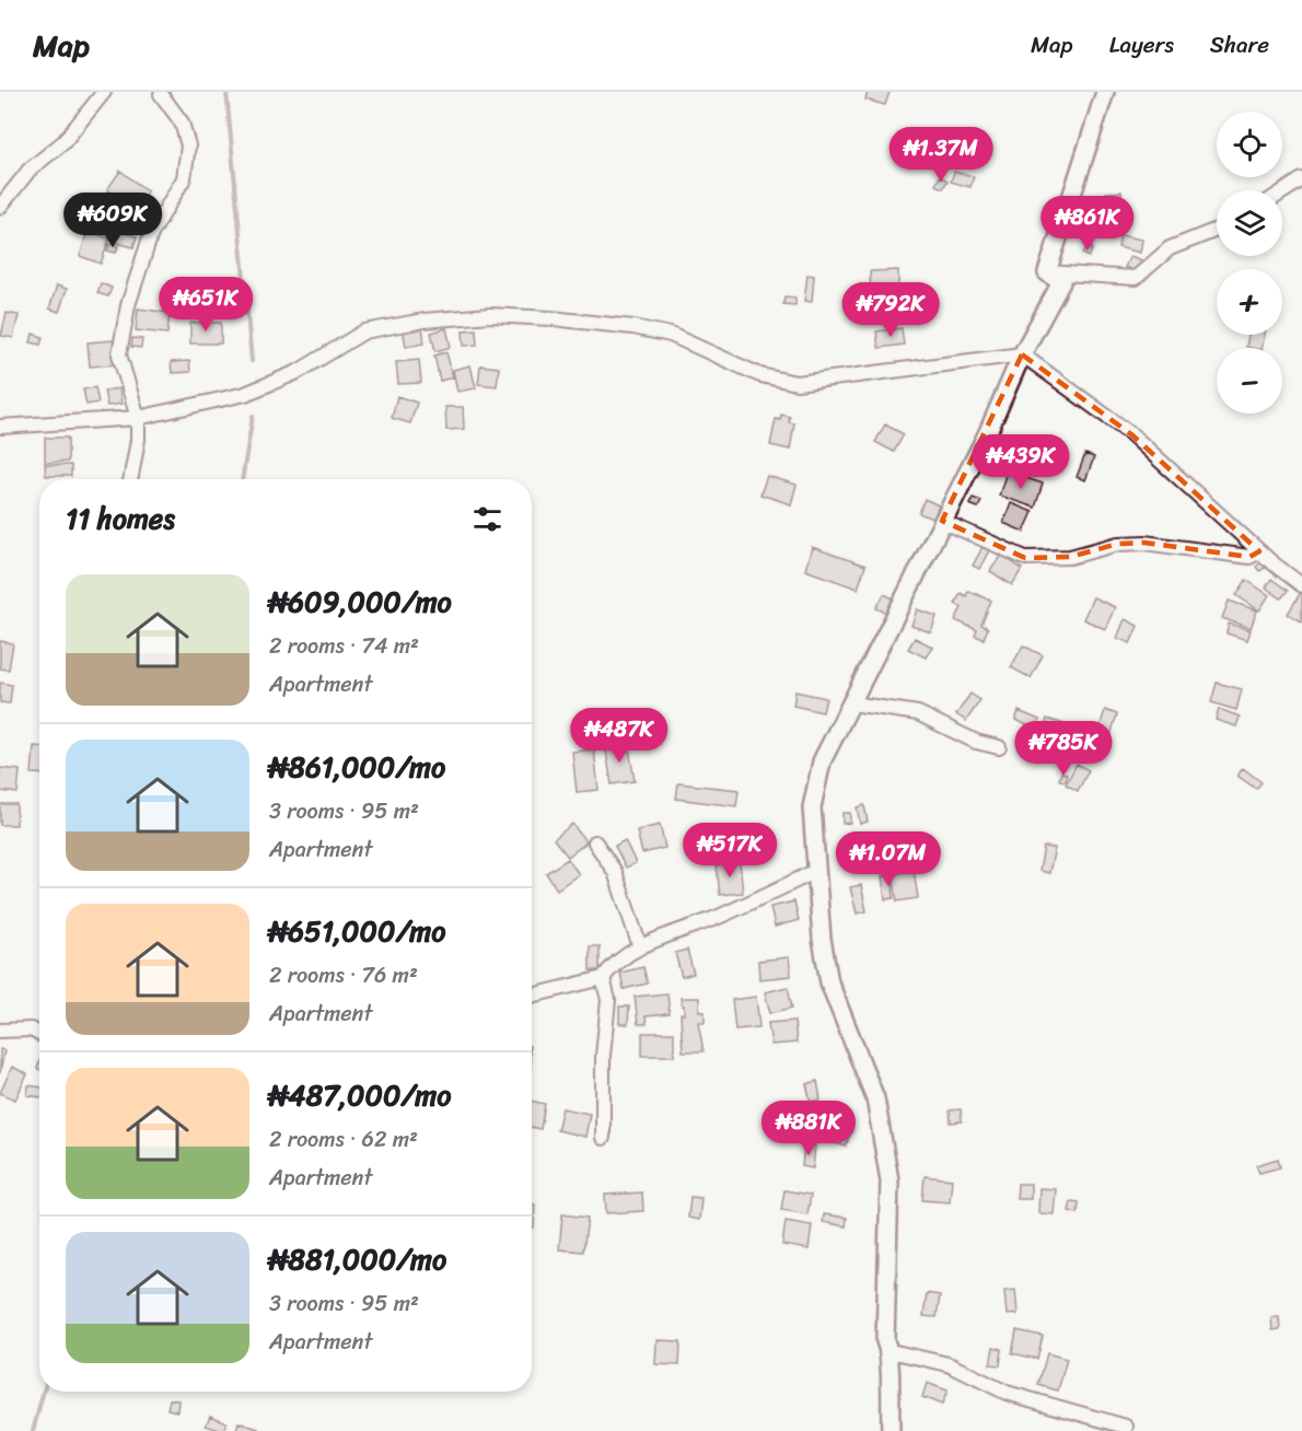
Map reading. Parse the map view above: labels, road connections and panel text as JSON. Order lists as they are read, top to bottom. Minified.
{"page":{"header":"Map","nav":["Map","Layers","Share"],"map_buttons":["+","−"],"price":["₦1.37M","₦609K","₦861K","₦651K","₦792K","₦439K","₦487K","₦785K","₦517K","₦1.07M","₦881K"],"heading":"11 homes","list":[{"name":"₦609,000/mo","note":"2 rooms · 74 m² · Apartment"},{"name":"₦861,000/mo","note":"3 rooms · 95 m² · Apartment"},{"name":"₦651,000/mo","note":"2 rooms · 76 m² · Apartment"},{"name":"₦487,000/mo","note":"2 rooms · 62 m² · Apartment"},{"name":"₦881,000/mo","note":"3 rooms · 95 m² · Apartment"}]}}
